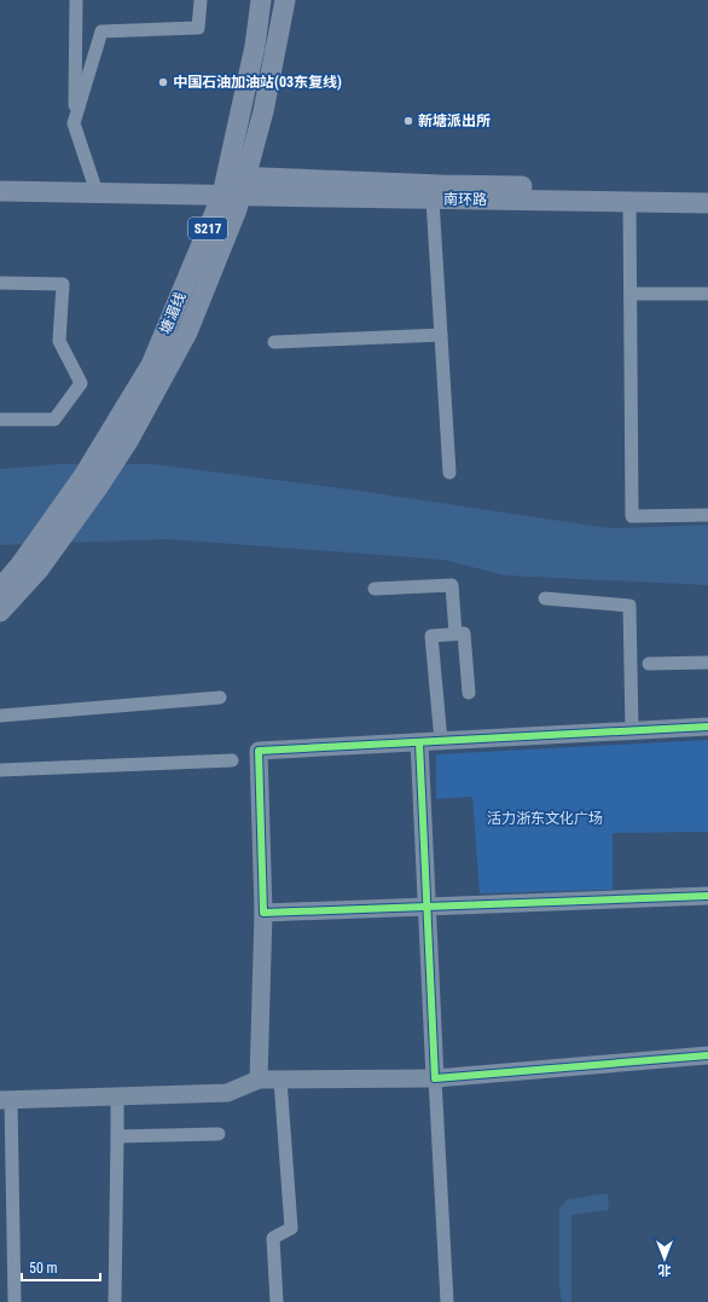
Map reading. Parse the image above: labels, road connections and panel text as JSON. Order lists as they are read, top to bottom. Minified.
{"streets":{"main road":["南环路","S217","塘湄线"]},"crossings":[["南环路","S217"],["南环路","塘湄线"],["S217","塘湄线"]],"parks":["活力浙东文化广场"],"places":["中国石油加油站(03东复线)","新塘派出所"],"scale_bar":"50 m","north":"bottom"}
